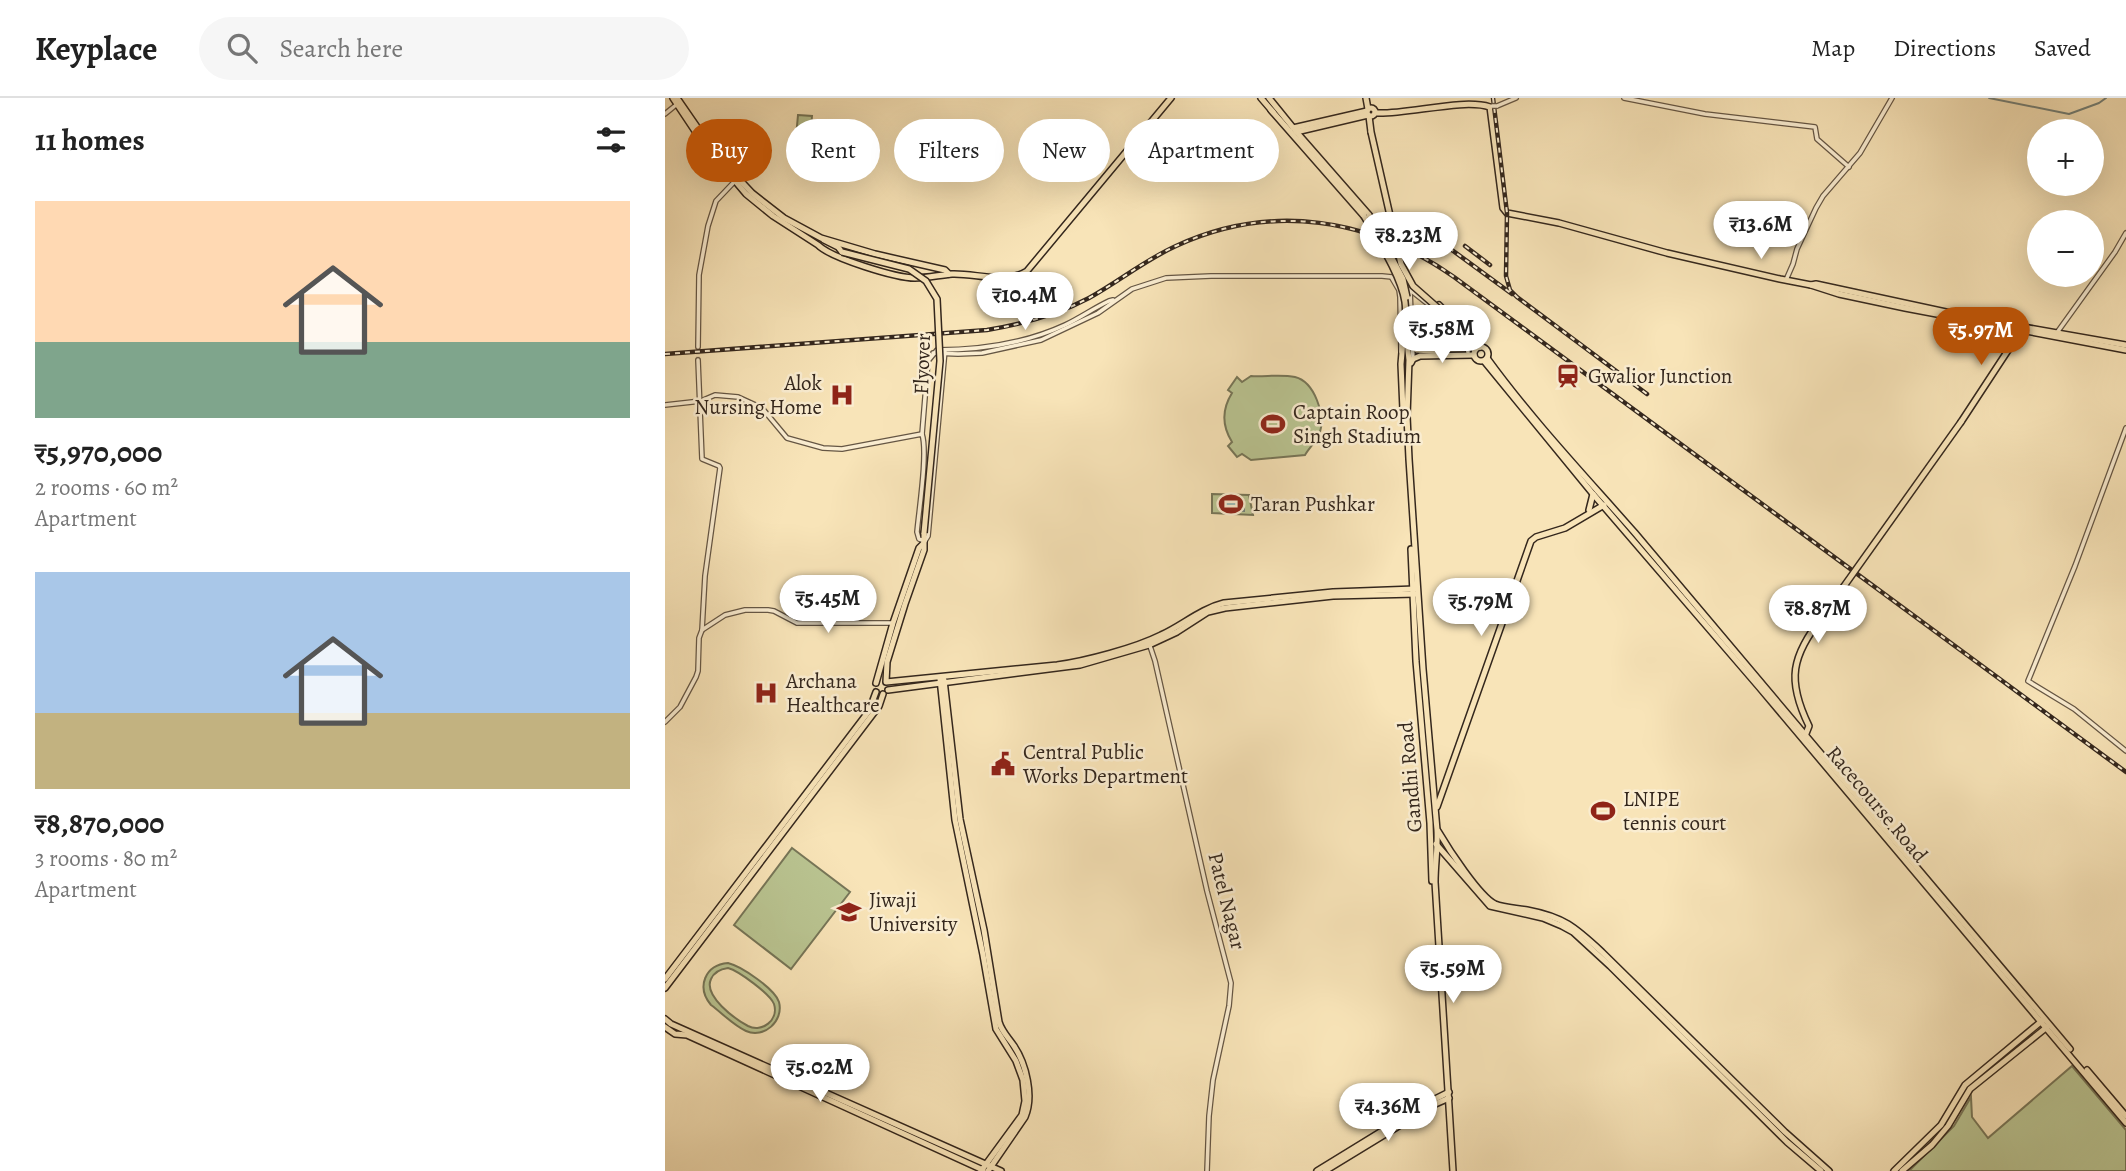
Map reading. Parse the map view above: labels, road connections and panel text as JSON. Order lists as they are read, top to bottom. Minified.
{"streets":{"main road":["Flyover","Gandhi Road","Racecourse Road"],"street":["Patel Nagar"]},"places":{"station":["Gwalior Junction"],"hospital":["Alok Nursing Home","Archana Healthcare"],"sports":["Captain Roop Singh Stadium","Taran Pushkar","LNIPE tennis court"],"public building":["Central Public Works Department"],"school or university":["Jiwaji University"]},"page":{"header":"Keyplace","search":"Search here","nav":["Map","Directions","Saved"],"heading":"11 homes","map_buttons":["+","−"],"chip":["Buy","Rent","Filters","New","Apartment"],"list":[{"name":"₹5,970,000","note":"2 rooms · 60 m² · Apartment"},{"name":"₹8,870,000","note":"3 rooms · 80 m² · Apartment"}],"price":["₹13.6M","₹8.23M","₹10.4M","₹5.58M","₹5.97M","₹5.45M","₹5.79M","₹8.87M","₹5.59M","₹5.02M","₹4.36M"]}}
